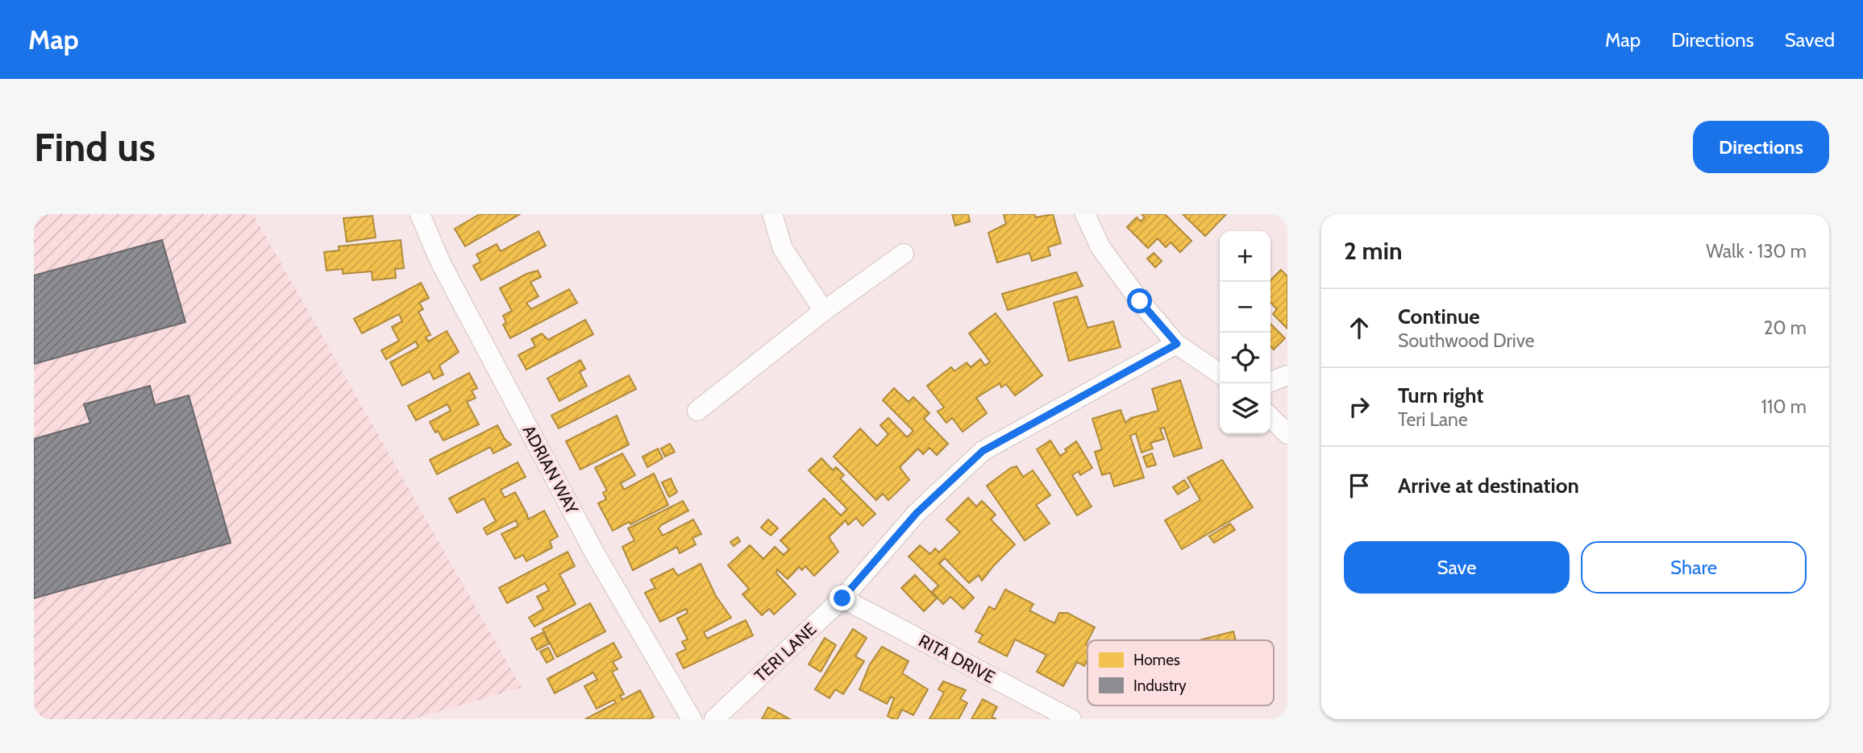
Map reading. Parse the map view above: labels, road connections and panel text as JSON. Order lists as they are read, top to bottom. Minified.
{"streets":{"street":["ADRIAN WAY","TERI LANE","RITA DRIVE"]},"crossings":[["TERI LANE","RITA DRIVE"]],"legend":["Homes","Industry"],"page":{"header":"Map","nav":["Map","Directions","Saved"],"buttons":["Directions",["Save","Share"]],"title":"Find us","heading":["2 min","Walk · 130 m"],"map_buttons":["+","−"],"list":[["Continue","Southwood Drive","20 m"],["Turn right","Teri Lane","110 m"],"Arrive at destination"]}}
